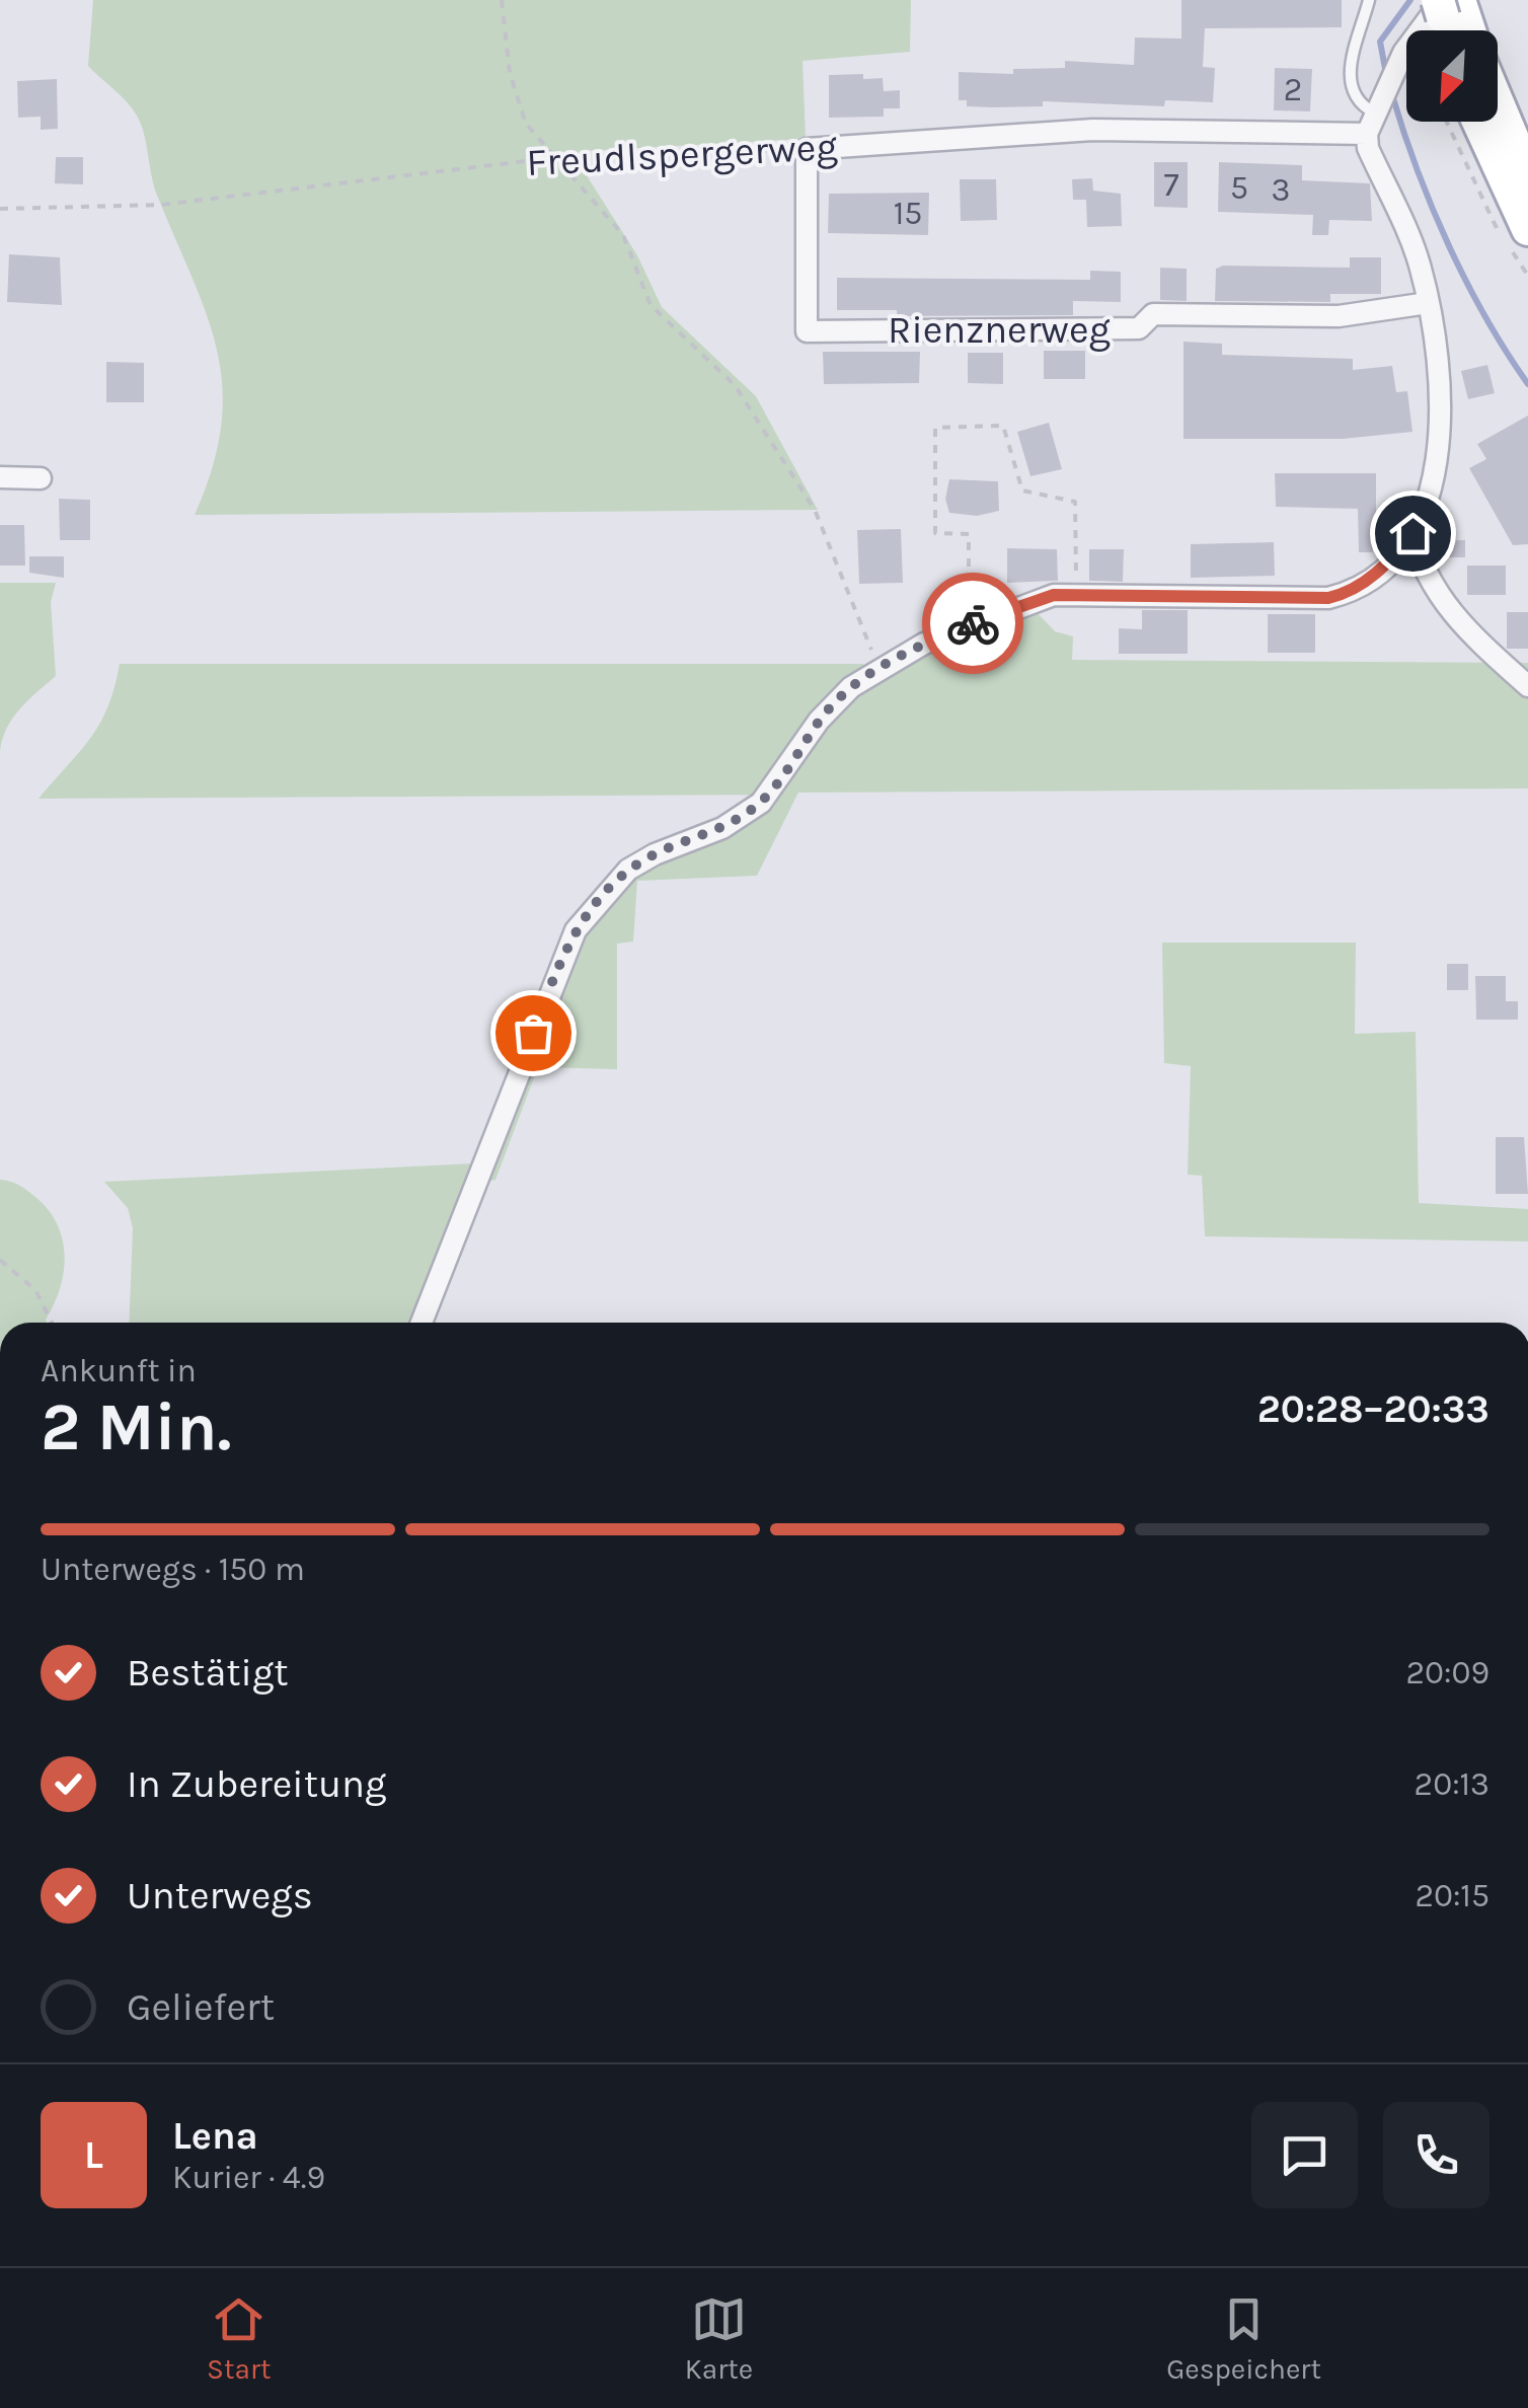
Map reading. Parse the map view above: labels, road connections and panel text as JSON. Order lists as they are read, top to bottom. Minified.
{"streets":{"street":["Freudlspergerweg","Rienznerweg"]},"crossings":[["Freudlspergerweg","Rienznerweg"]],"house_numbers":["2","7","5","3","15"],"north":"bottom left","page":{"heading":["2 Min.","Ankunft in","20:28–20:33"],"panel":["Lena","Kurier · 4.9"],"bar":"Unterwegs · 150 m","list":[["Bestätigt","20:09"],["In Zubereitung","20:13"],["Unterwegs","20:15"],"Geliefert"],"round":"L","tabs":["Start","Karte","Gespeichert"]}}
